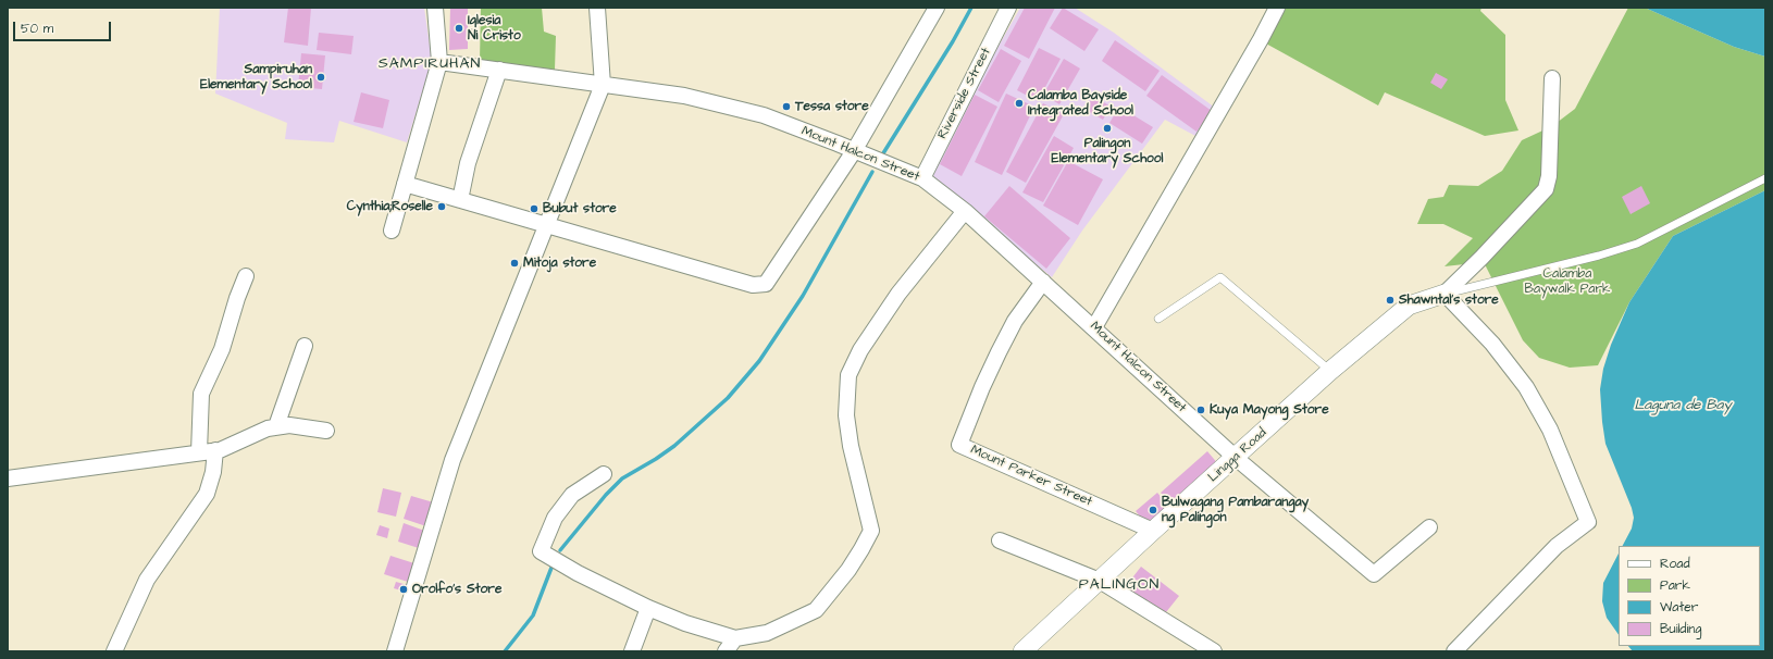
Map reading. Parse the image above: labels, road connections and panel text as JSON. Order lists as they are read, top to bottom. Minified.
{"streets":{"street":["Riverside Street","Mount Halcon Street","Lingga Road","Mount Parker Street"]},"crossings":[["Riverside Street","Mount Halcon Street"],["Mount Halcon Street","Lingga Road"],["Mount Halcon Street","Mount Parker Street"],["Lingga Road","Mount Parker Street"]],"districts":["SAMPIRUHAN","PALINGON"],"water":["Laguna de Bay"],"parks":["Calamba Baywalk Park"],"places":["Iglesia Ni Cristo","Sampiruhan Elementary School","Calamba Bayside Integrated School","Tessa store","Palingon Elementary School","Cynthia;Roselle","Bubut store","Mitoja store","Shawntal's store","Kuya Mayong Store","Bulwagang Pambarangay ng Palingon","Orolfo's Store"],"legend":["Road","Park","Water","Building"],"scale_bar":"50 m"}
